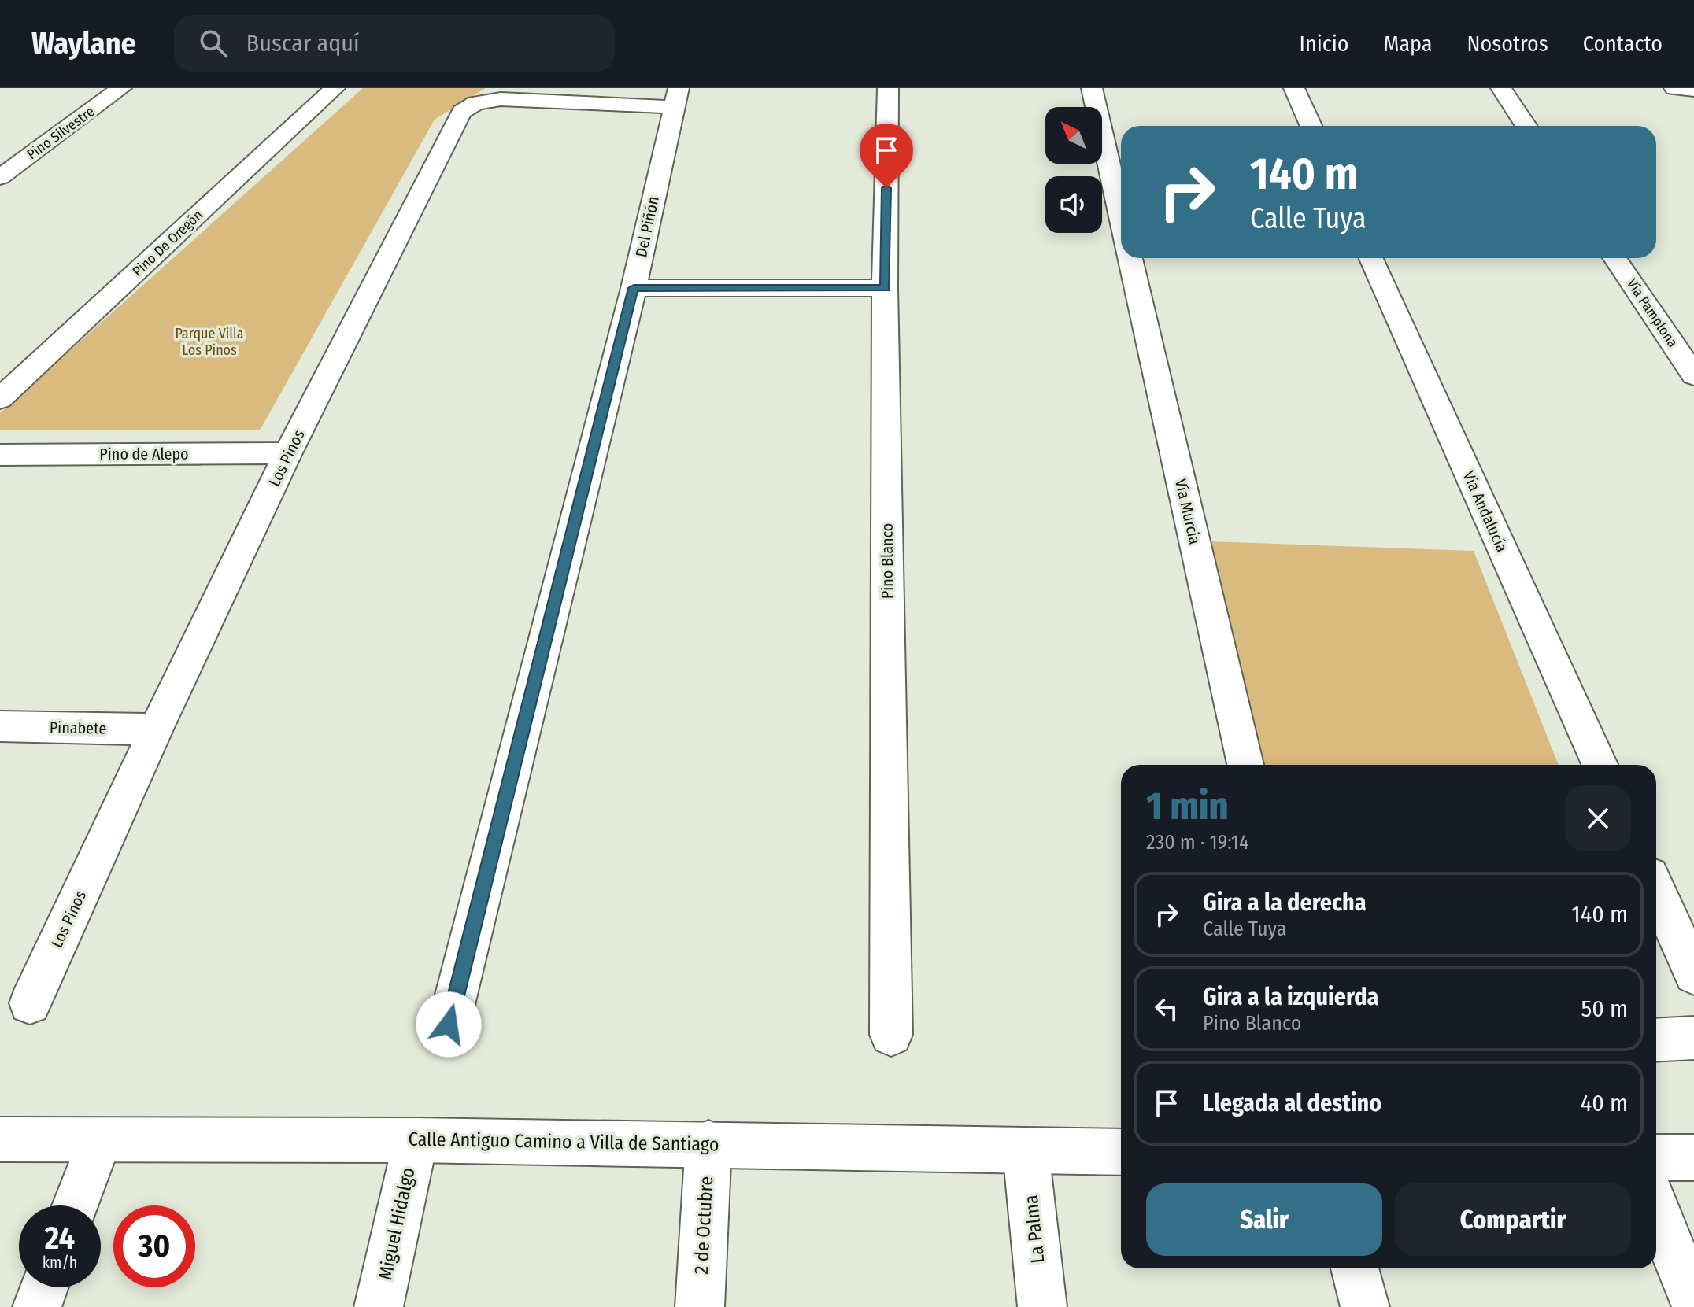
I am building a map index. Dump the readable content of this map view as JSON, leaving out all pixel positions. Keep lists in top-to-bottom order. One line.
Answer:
{"streets":{"street":["Pino Silvestre","Del Piñón","Pino De Oregón","Vía Pamplona","Pino de Alepo","Los Pinos","Vía Murcia","Vía Andalucía","Pino Blanco","Pinabete","Calle Antiguo Camino a Villa de Santiago","Miguel Hidalgo","2 de Octubre","La Palma"]},"crossings":[["Del Piñón","Los Pinos"],["Pino de Alepo","Los Pinos"],["Los Pinos","Pinabete"],["Calle Antiguo Camino a Villa de Santiago","Miguel Hidalgo"],["Calle Antiguo Camino a Villa de Santiago","2 de Octubre"],["Calle Antiguo Camino a Villa de Santiago","La Palma"]],"parks":["Parque Villa Los Pinos"],"north":"top left","page":{"header":"Waylane","search":"Buscar aquí","nav":["Inicio","Mapa","Nosotros","Contacto"],"turn":["140 m","Calle Tuya"],"heading":["1 min","230 m · 19:14"],"list":[{"name":"Gira a la derecha","note":"Calle Tuya","value":"140 m"},{"name":"Gira a la izquierda","note":"Pino Blanco","value":"50 m"},{"name":"Llegada al destino","value":"40 m"}],"buttons":["Salir","Compartir"],"speed":"24 km/h","limit":"30"}}
